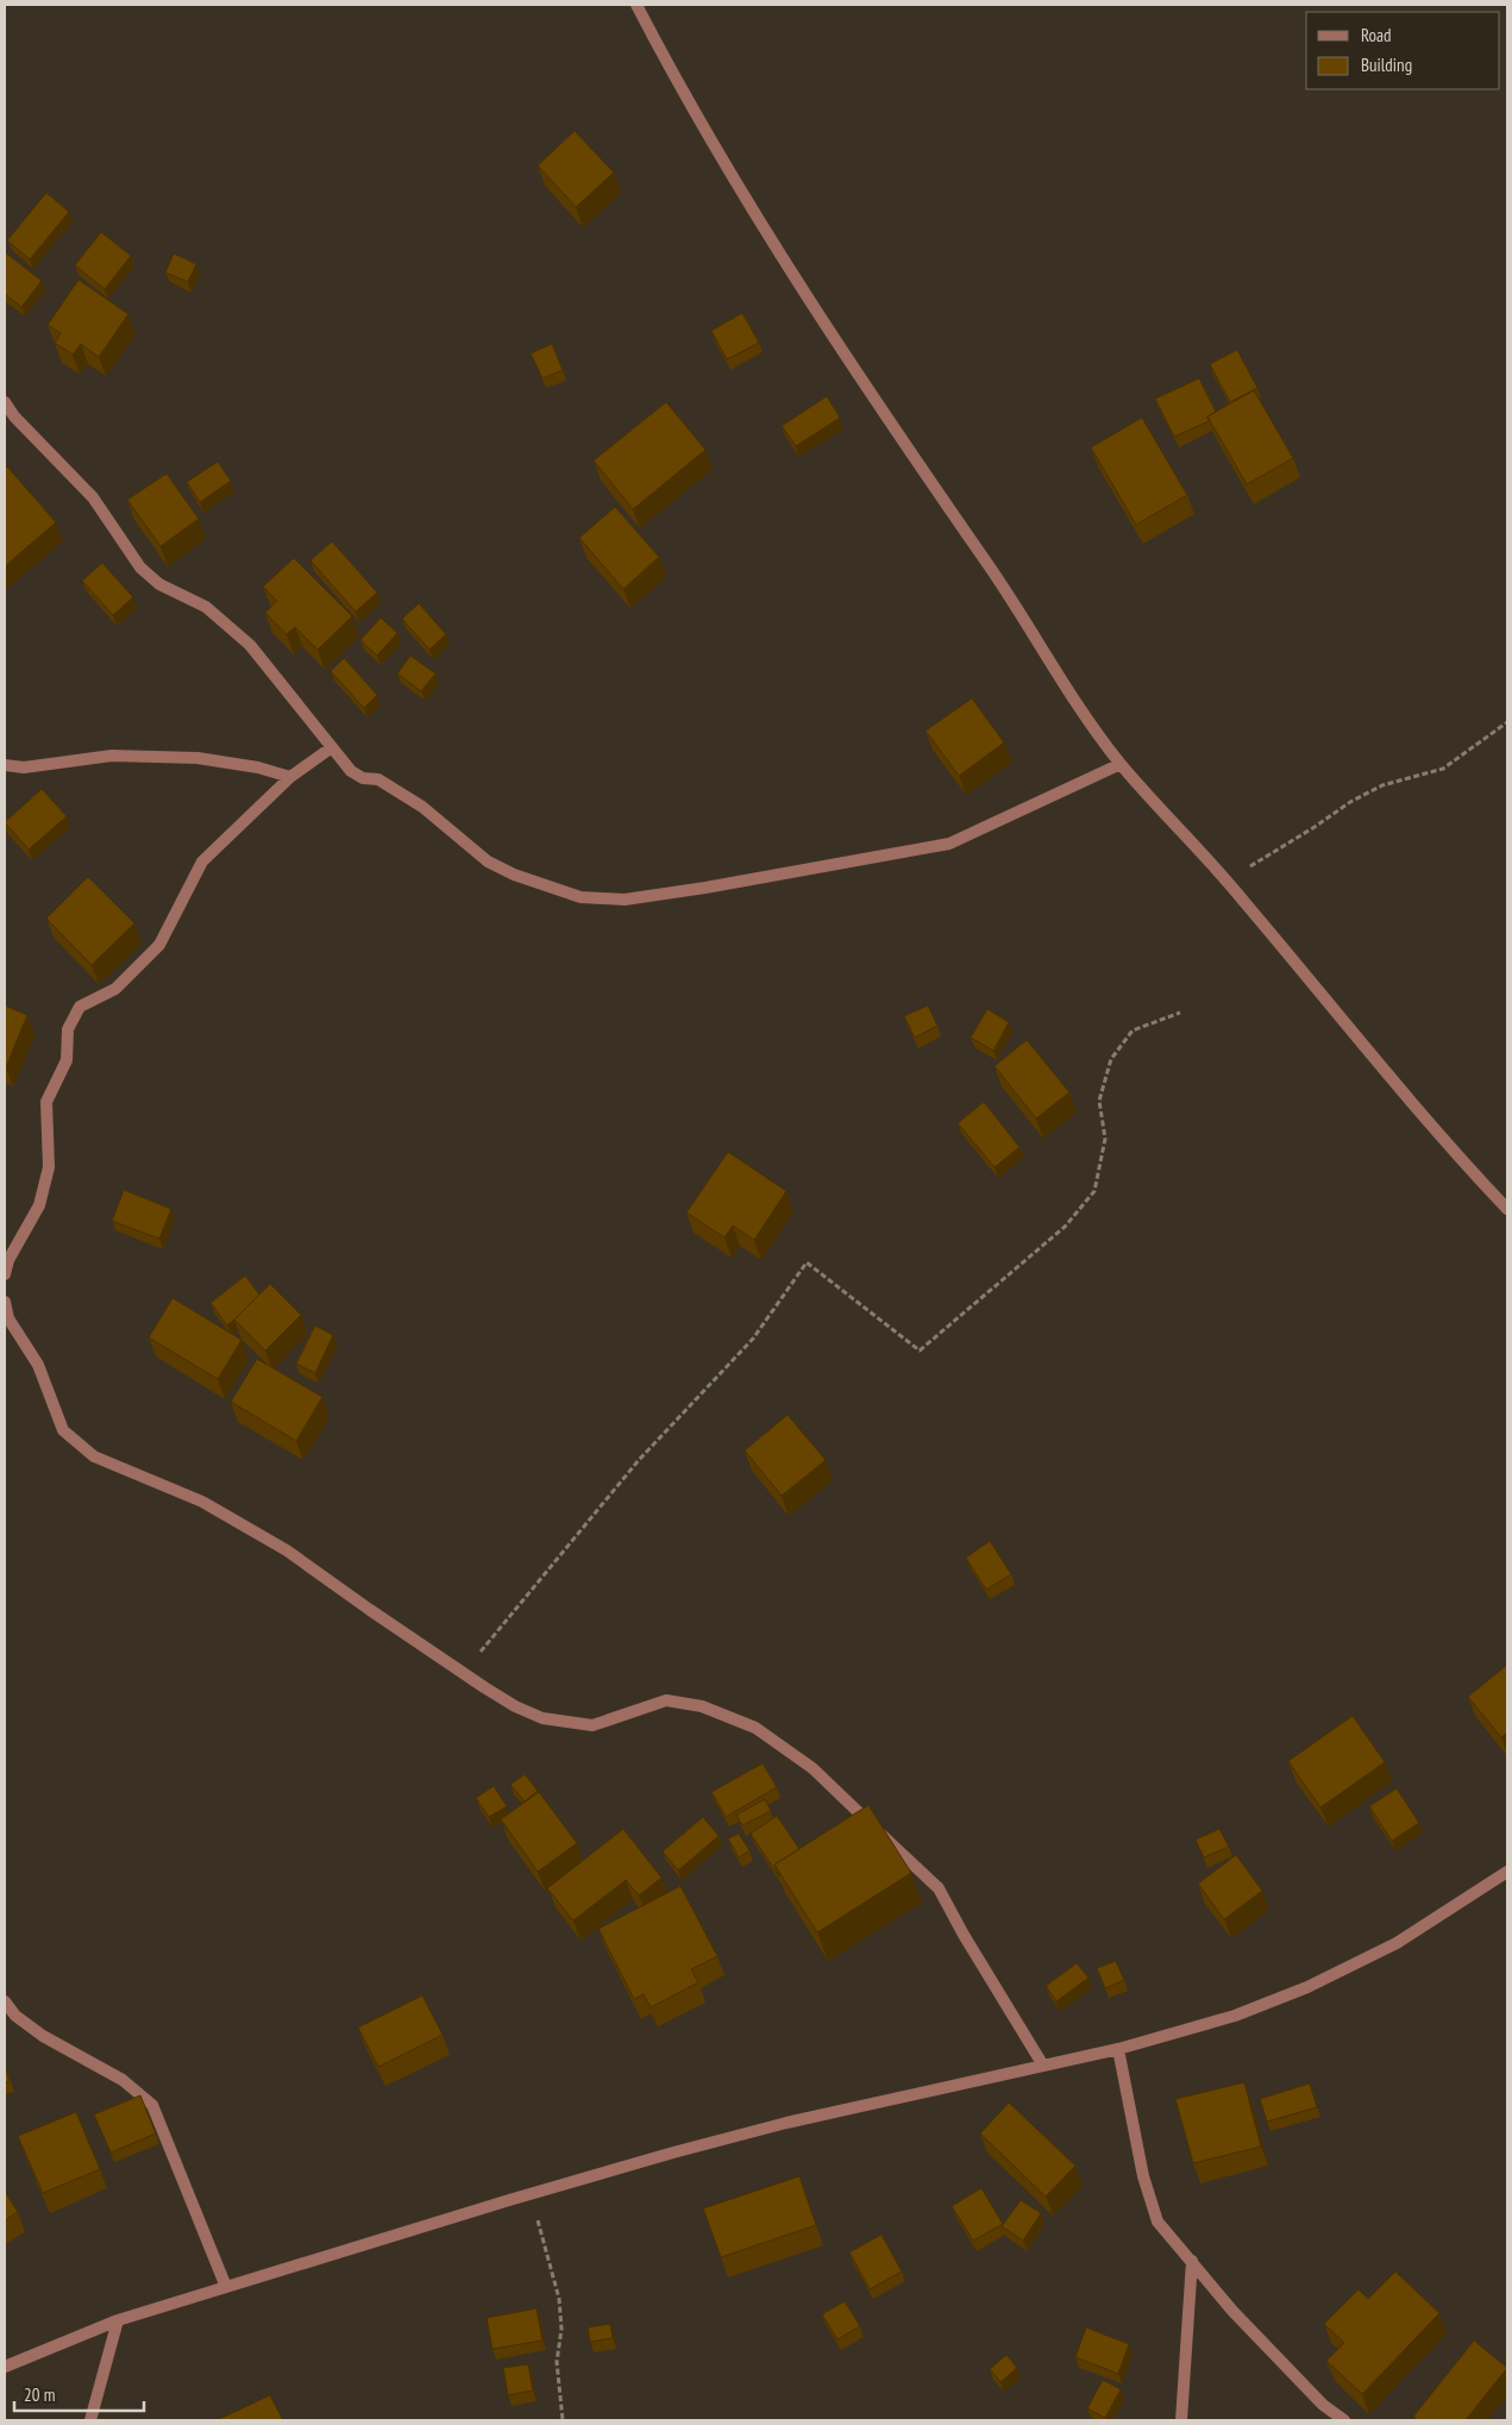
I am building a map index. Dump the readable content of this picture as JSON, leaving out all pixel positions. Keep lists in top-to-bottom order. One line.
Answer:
{"legend":["Road","Building"],"scale_bar":"20 m"}
